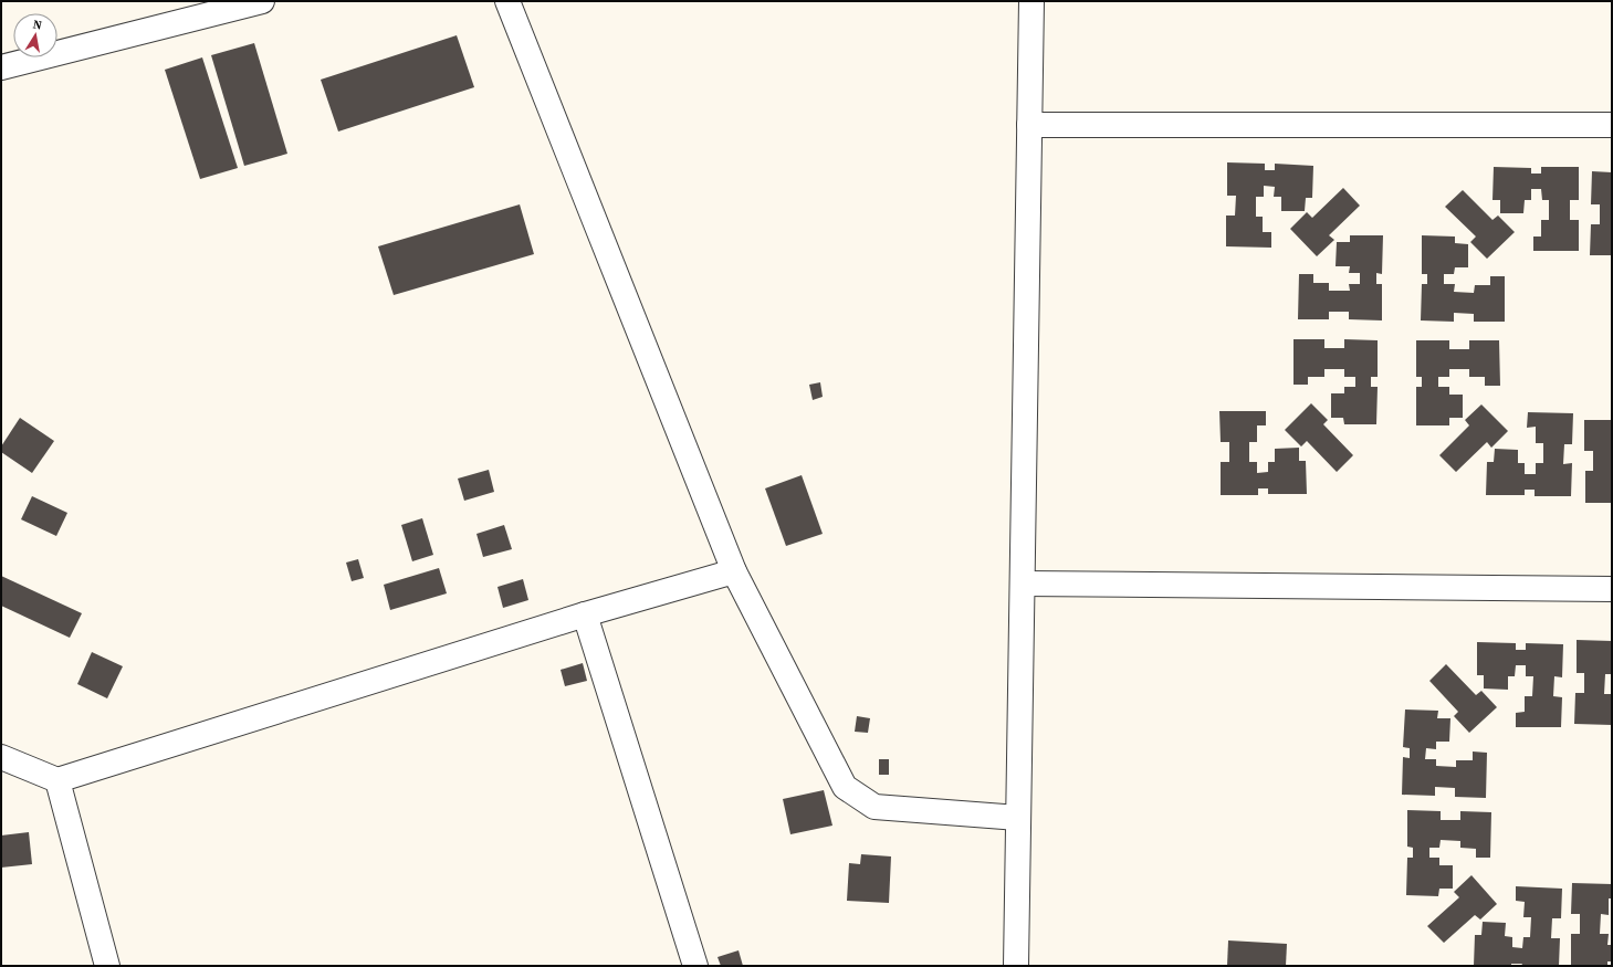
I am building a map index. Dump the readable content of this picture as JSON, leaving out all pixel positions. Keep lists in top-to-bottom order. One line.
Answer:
{"north":"top"}
